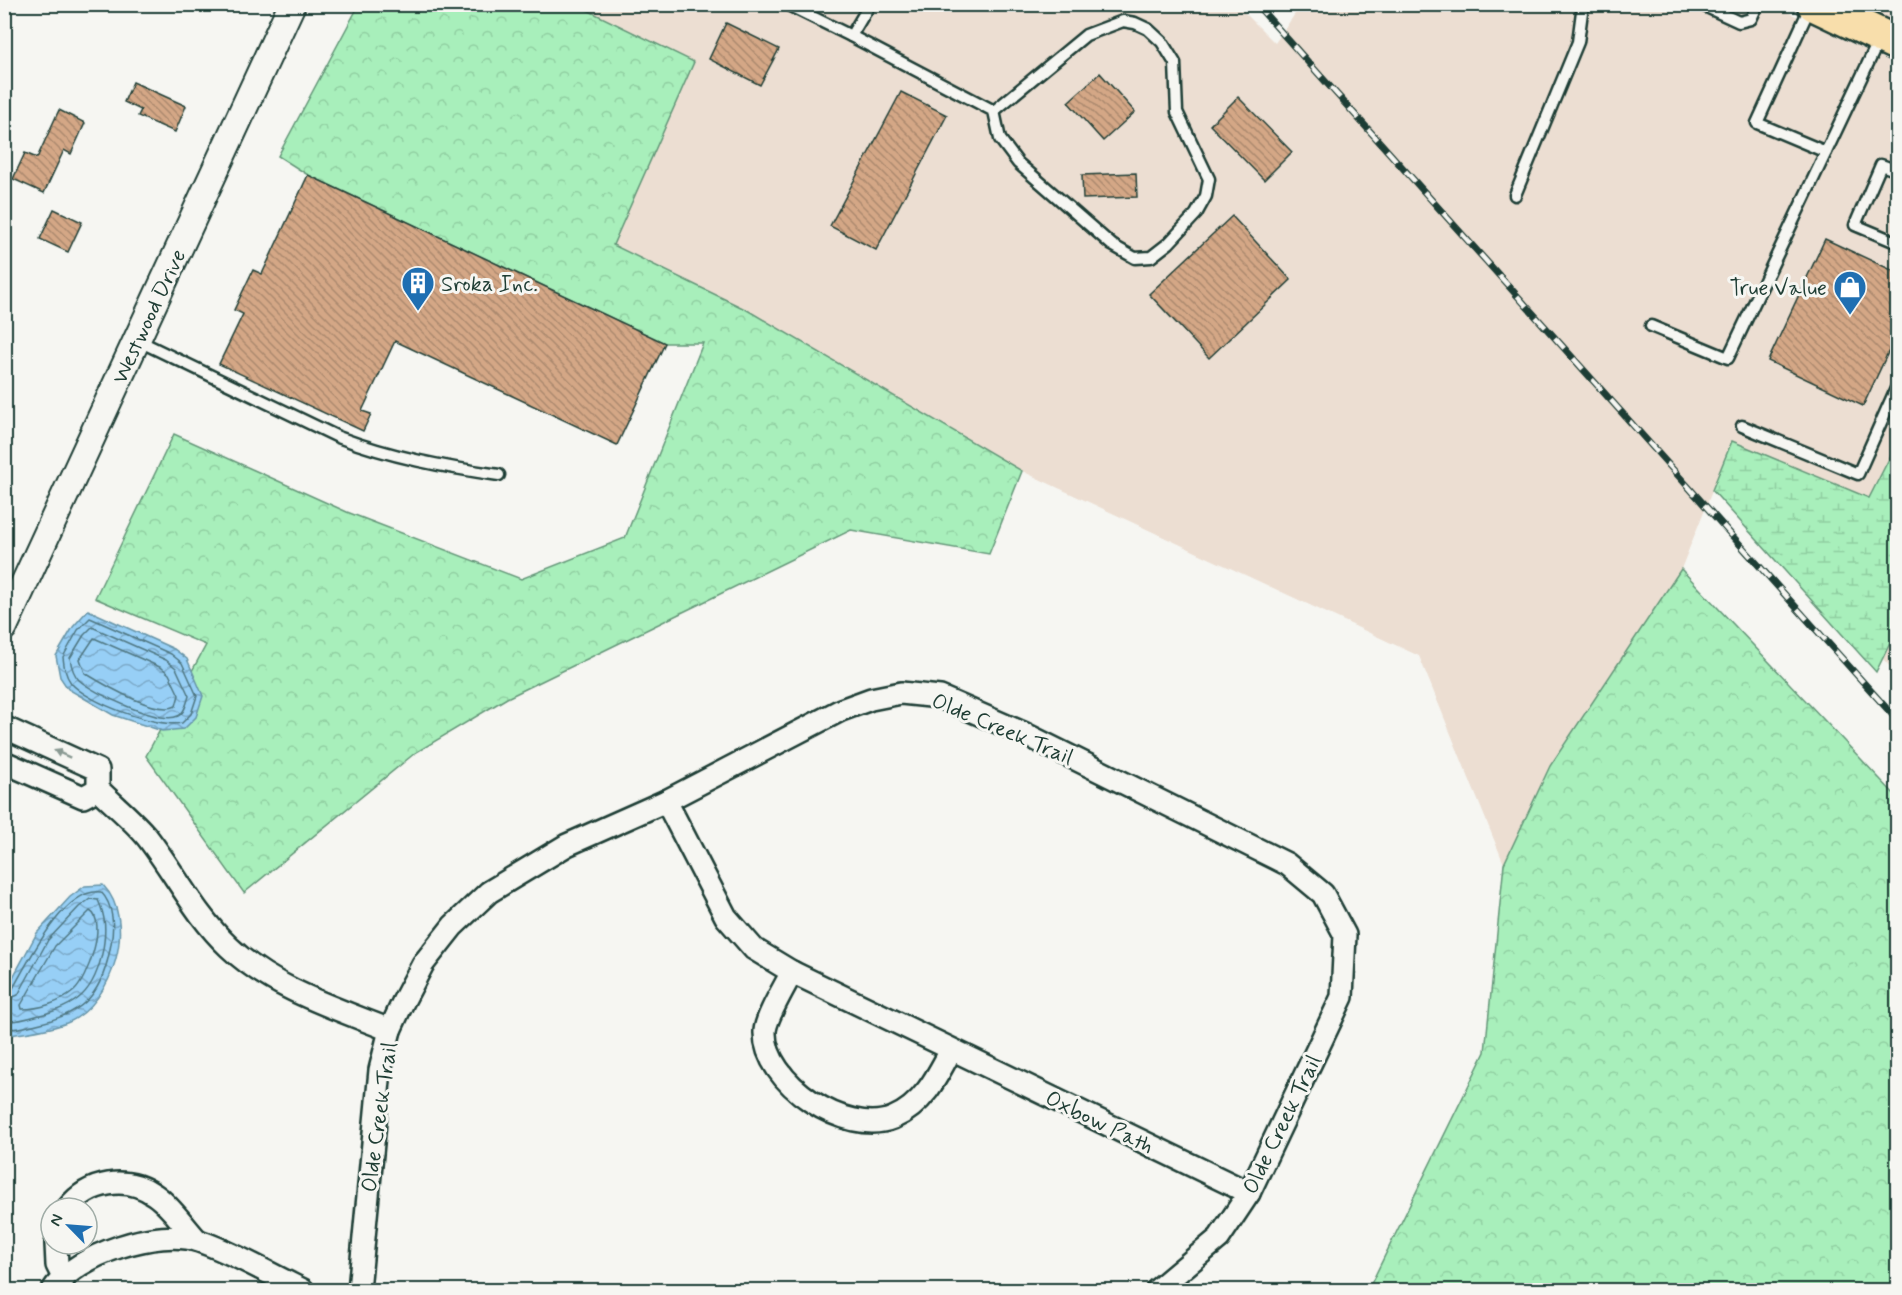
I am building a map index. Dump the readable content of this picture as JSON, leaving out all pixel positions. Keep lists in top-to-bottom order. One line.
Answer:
{"streets":{"street":["Westwood Drive","Olde Creek Trail","Oxbow Path"]},"crossings":[["Olde Creek Trail","Oxbow Path"]],"places":{"building":["Sroka Inc."],"shop":["True Value"]},"north":"top left"}
